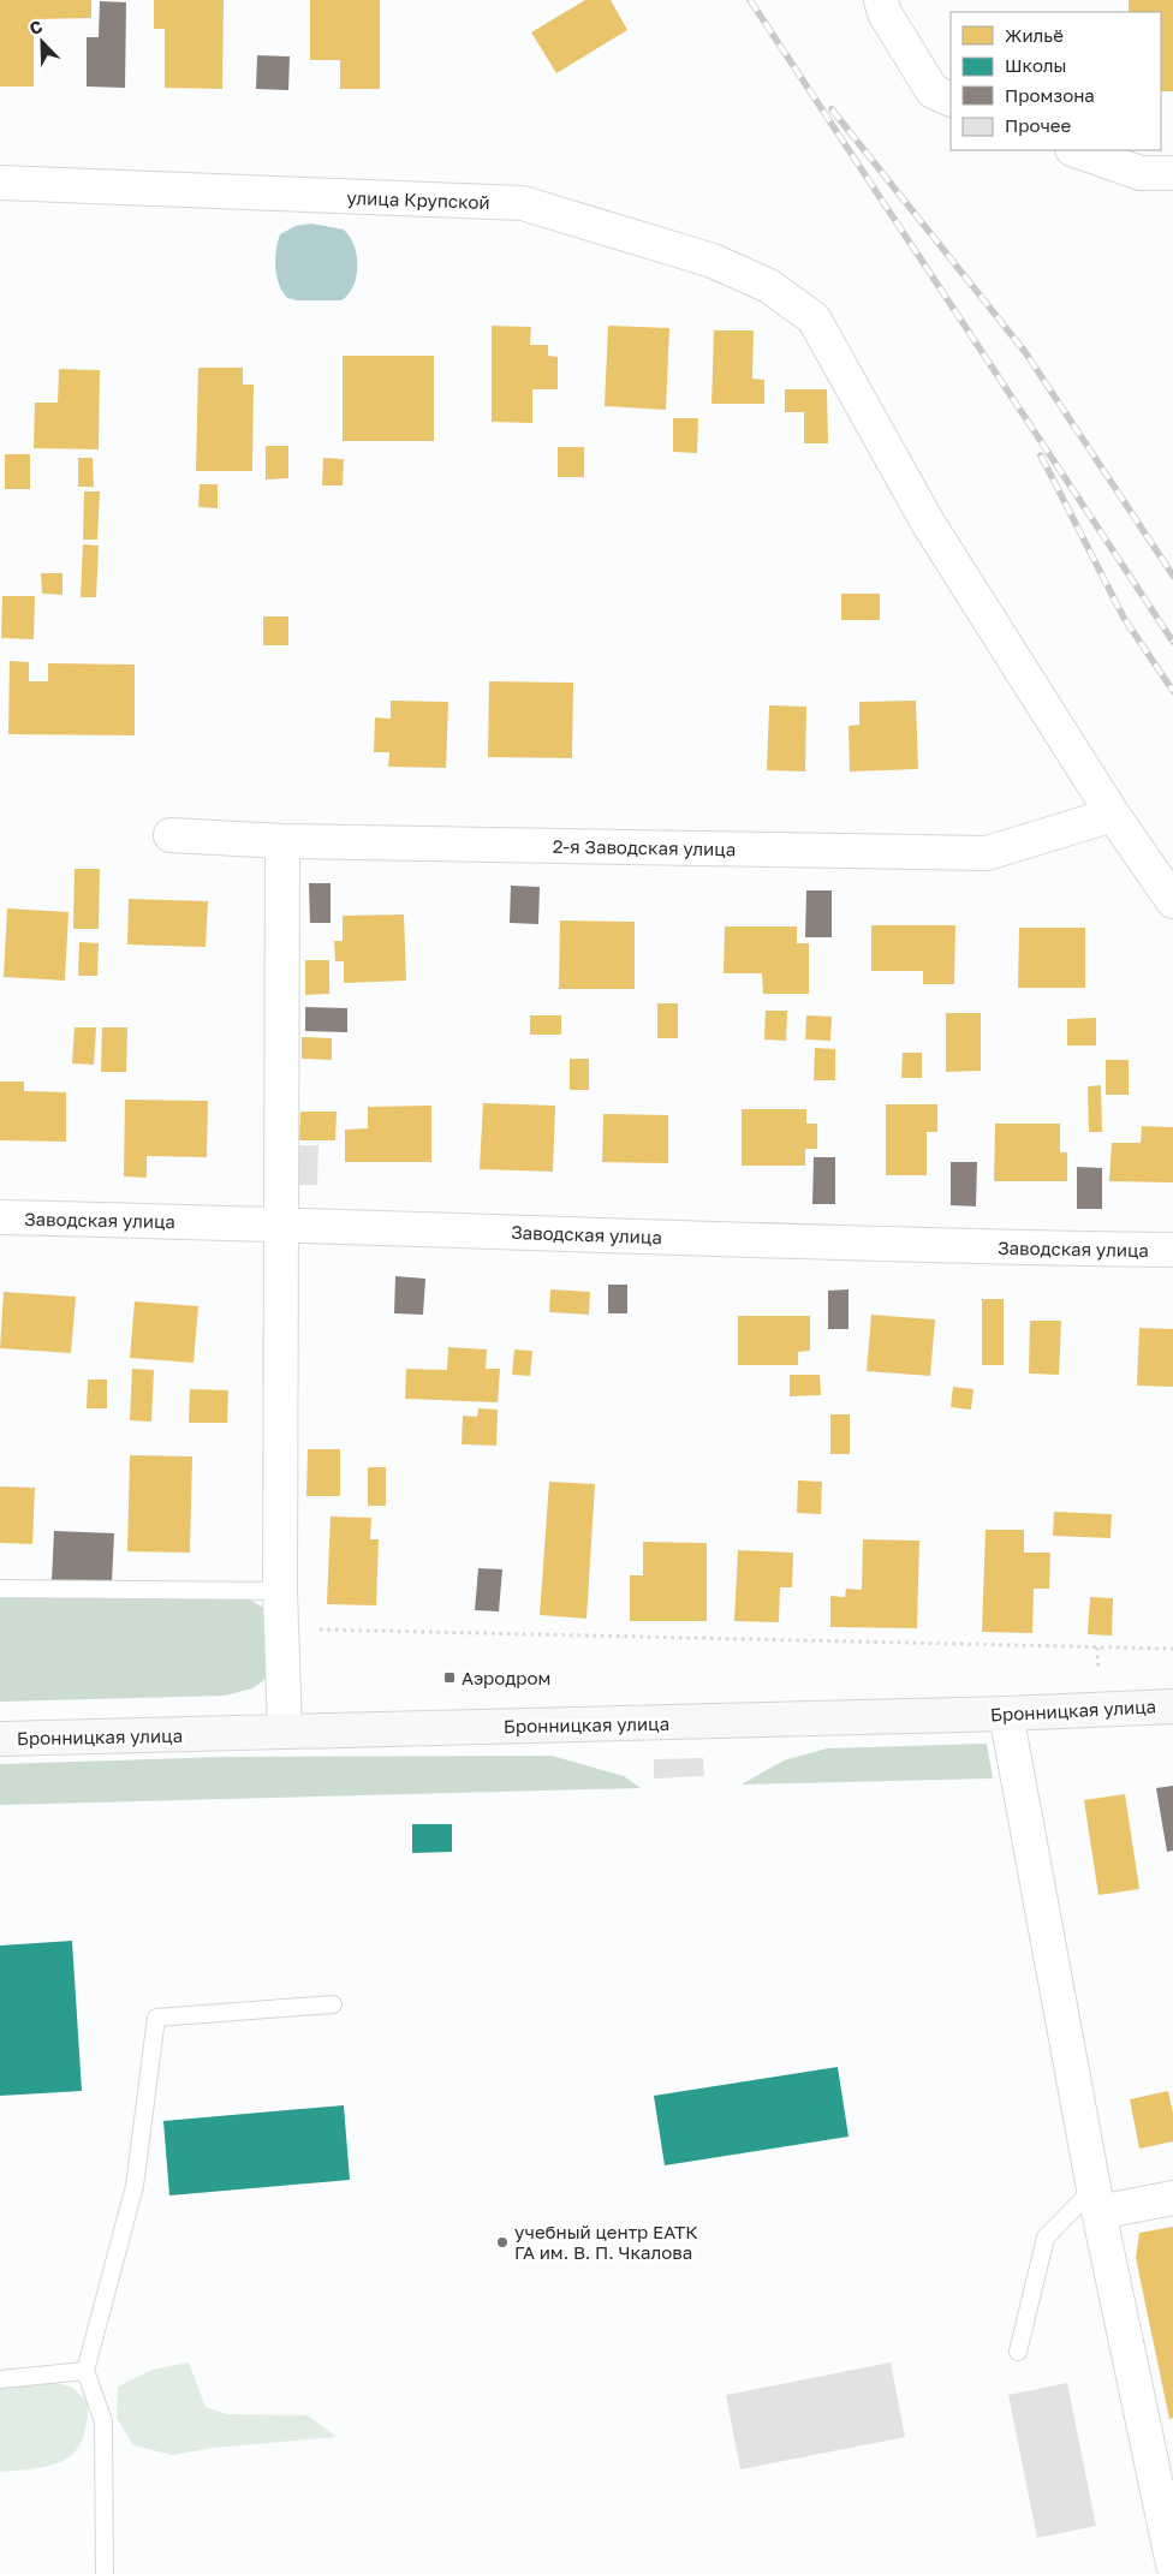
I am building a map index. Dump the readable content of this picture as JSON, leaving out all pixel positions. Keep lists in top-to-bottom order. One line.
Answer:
{"streets":{"main road":["Бронницкая улица"],"street":["улица Крупской","2-я Заводская улица","Заводская улица"]},"crossings":[["улица Крупской","2-я Заводская улица"]],"places":{"transit":["Аэродром"],"other":["учебный центр ЕАТК ГА им. В. П. Чкалова"]},"legend":["Жильё","Школы","Промзона","Прочее"],"north":"top left"}
